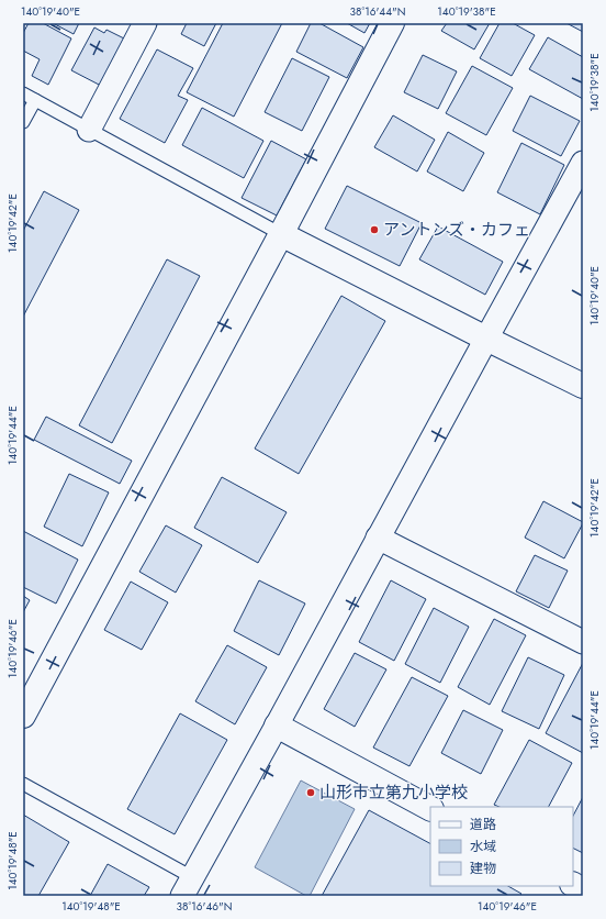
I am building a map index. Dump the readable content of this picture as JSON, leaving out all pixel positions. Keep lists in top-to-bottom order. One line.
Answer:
{"places":["アントンズ・カフェ","山形市立第九小学校"],"legend":["道路","水域","建物"],"coordinates":["140°19'40\"E","38°16'44\"N","140°19'38\"E","140°19'42\"E","140°19'44\"E","140°19'46\"E","140°19'48\"E","38°16'46\"N"]}
